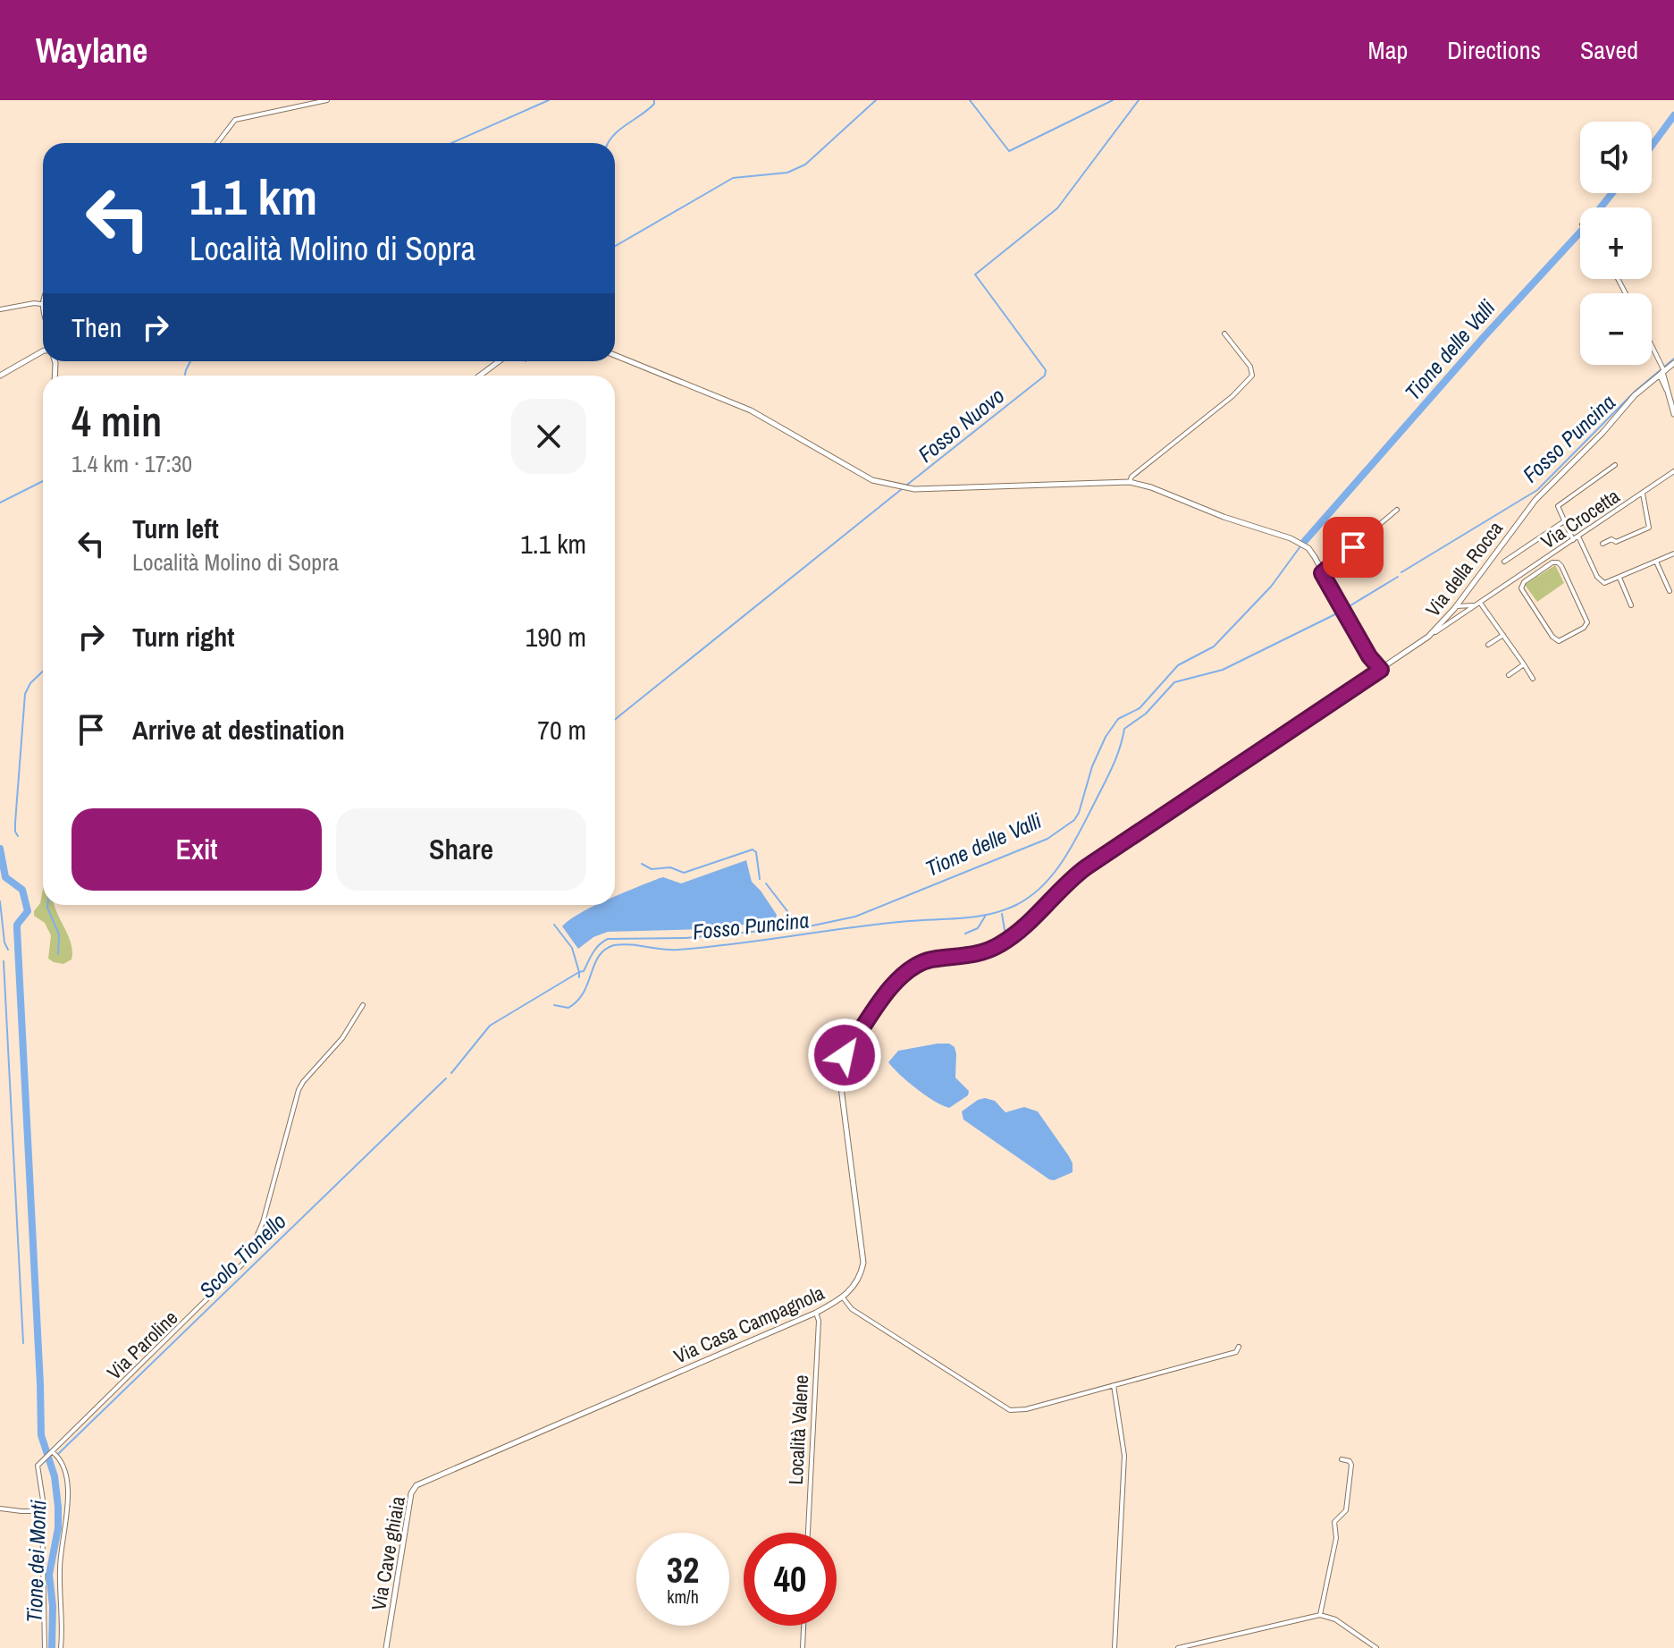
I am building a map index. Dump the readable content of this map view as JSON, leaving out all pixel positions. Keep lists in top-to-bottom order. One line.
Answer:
{"streets":{"street":["Via Crocetta","Via della Rocca","Via Casa Campagnola","Via Paroline","Località Valene","Via Cave ghiaia"]},"crossings":[["Via Crocetta","Via della Rocca"],["Via della Rocca","Via Casa Campagnola"],["Via Casa Campagnola","Località Valene"],["Via Casa Campagnola","Via Cave ghiaia"]],"water":["Tione delle Valli","Fosso Nuovo","Fosso Puncina","Scolo Tionello","Tione dei Monti"],"page":{"header":"Waylane","nav":["Map","Directions","Saved"],"map_buttons":["+","−"],"turn":["1.1 km","Località Molino di Sopra"],"then":"Then","heading":["4 min","1.4 km · 17:30"],"list":[{"name":"Turn left","note":"Località Molino di Sopra","value":"1.1 km"},{"name":"Turn right","value":"190 m"},{"name":"Arrive at destination","value":"70 m"}],"buttons":["Exit","Share"],"speed":"32 km/h","limit":"40"}}
